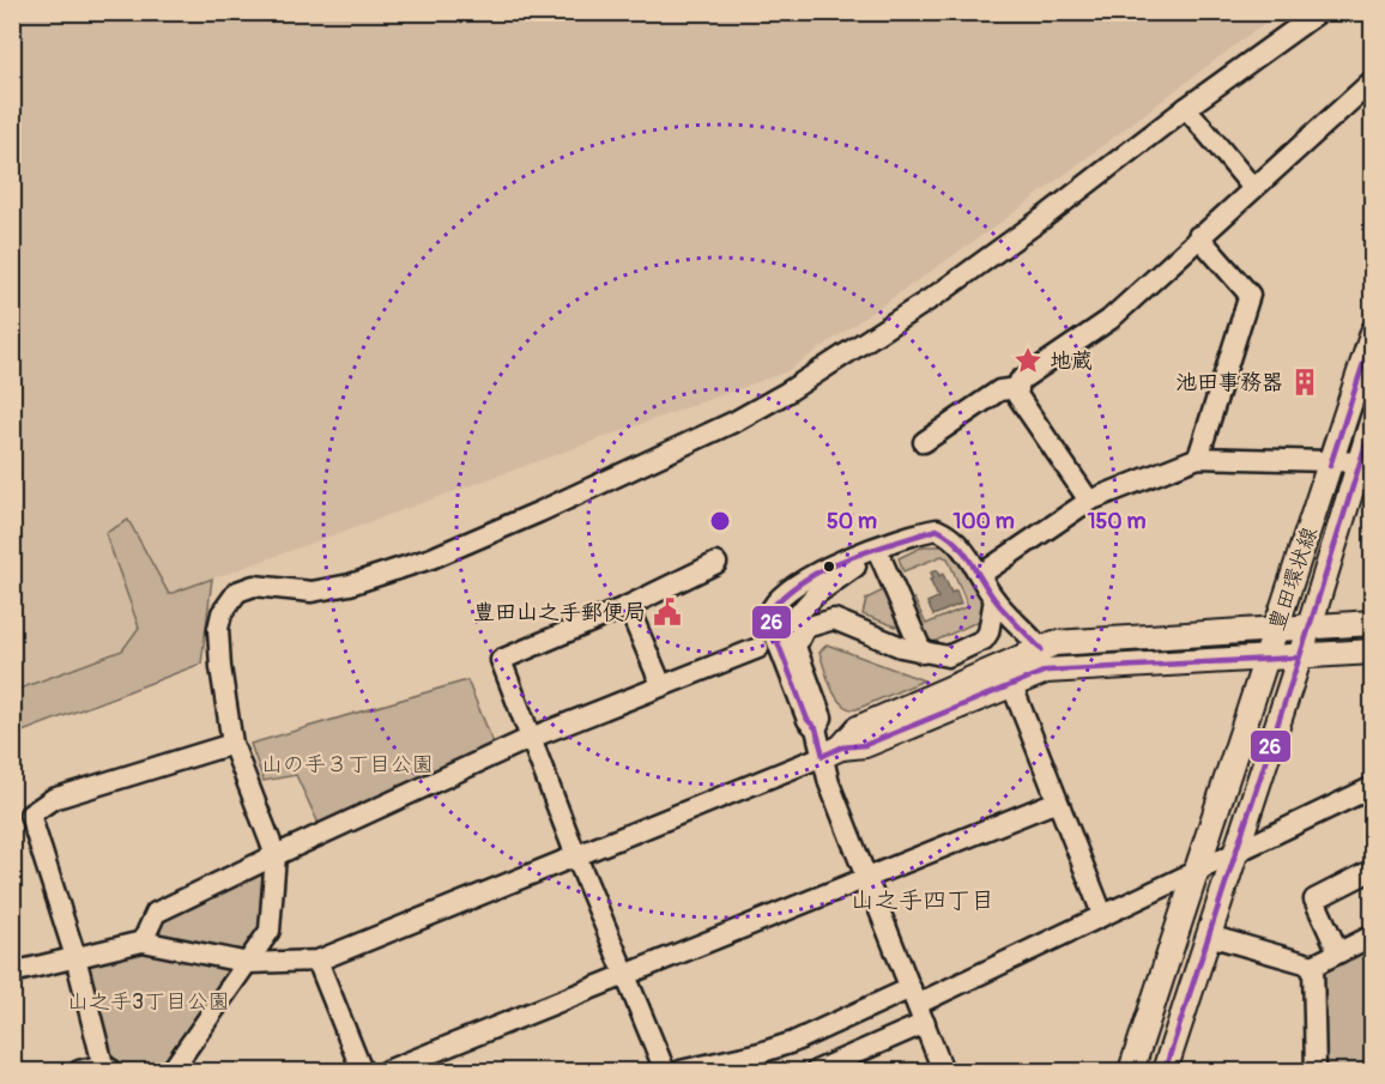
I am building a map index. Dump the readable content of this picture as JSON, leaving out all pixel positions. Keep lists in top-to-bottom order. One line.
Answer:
{"streets":{"main road":["豊田環状線"]},"districts":["山之手四丁目"],"parks":["山の手３丁目公園","山之手3丁目公園"],"places":{"place":["地蔵"],"building":["池田事務器"],"public building":["豊田山之手郵便局"]},"lines":["transit line 26"],"rings":["50 m","100 m","150 m"]}
